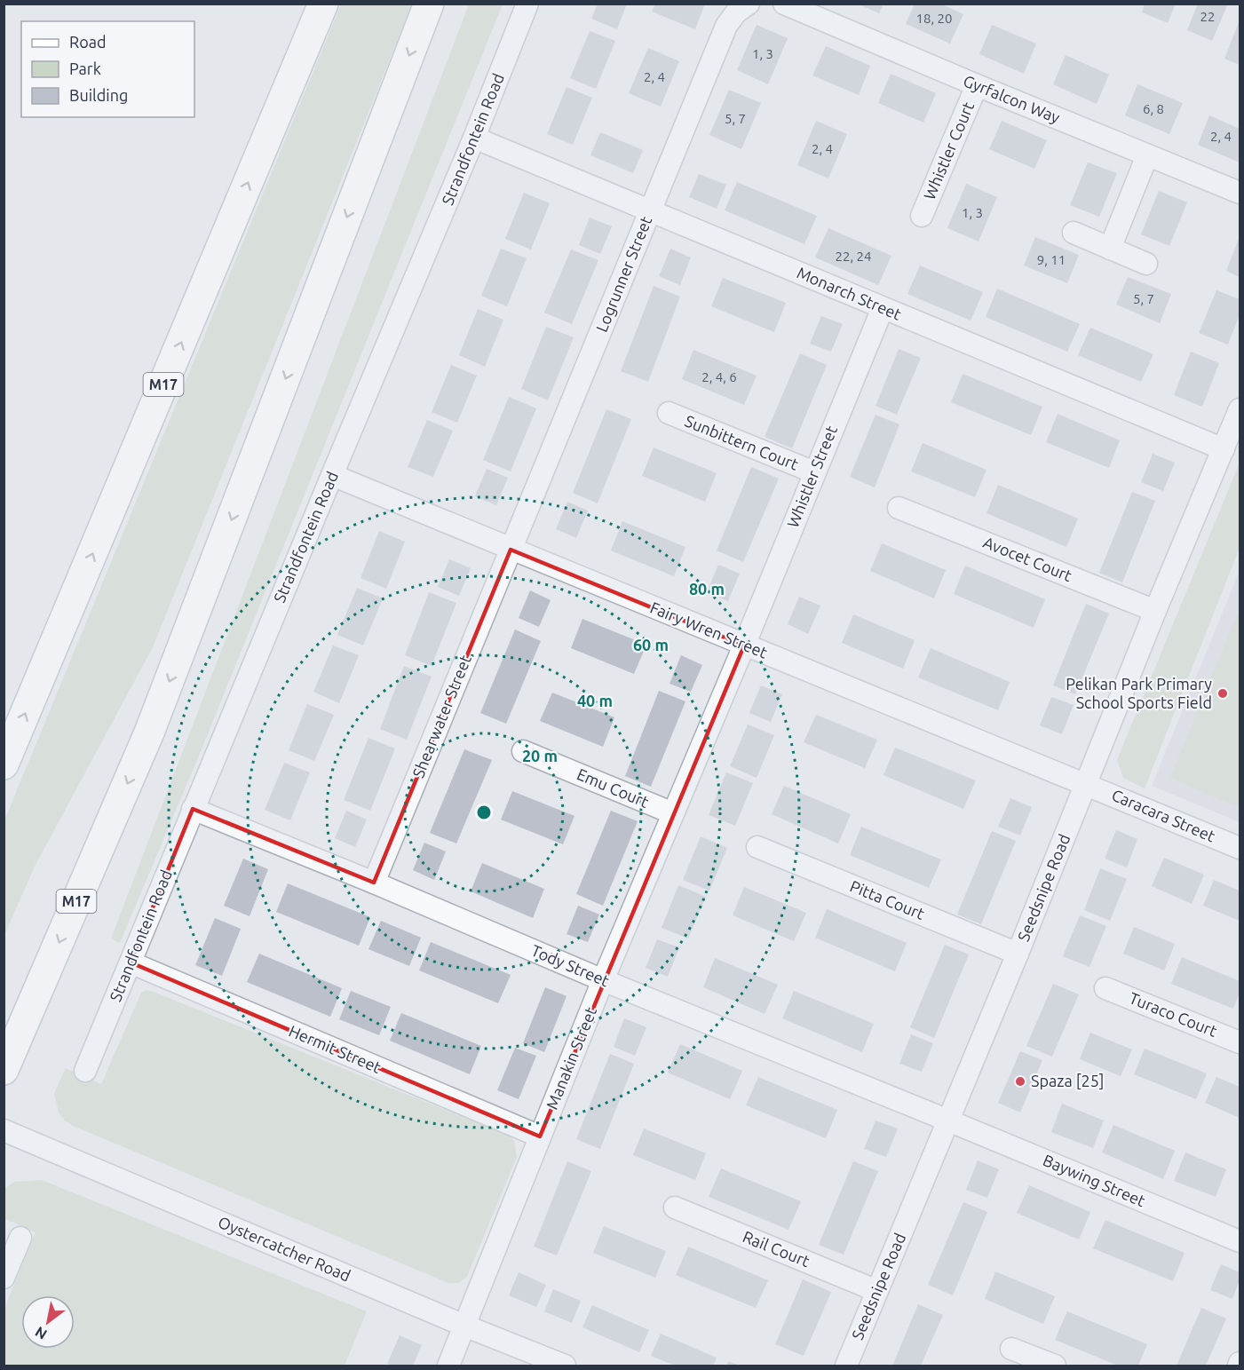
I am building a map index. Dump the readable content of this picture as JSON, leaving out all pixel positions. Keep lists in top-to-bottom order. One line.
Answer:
{"streets":{"main road":["M17"],"street":["Gyrfalcon Way","Strandfontein Road","Whistler Court","Logrunner Street","Monarch Street","Sunbittern Court","Whistler Street","Avocet Court","Fairy Wren Street","Shearwater Street","Emu Court","Caracara Street","Seedsnipe Road","Pitta Court","Tody Street","Turaco Court","Hermit Street","Manakin Street","Baywing Street","Oystercatcher Road","Rail Court"]},"crossings":[["Gyrfalcon Way","Whistler Court"],["Strandfontein Road","Monarch Street"],["Strandfontein Road","Fairy Wren Street"],["Strandfontein Road","Tody Street"],["Strandfontein Road","Hermit Street"],["Logrunner Street","Monarch Street"],["Logrunner Street","Fairy Wren Street"],["Logrunner Street","Shearwater Street"],["Monarch Street","Whistler Street"],["Monarch Street","Seedsnipe Road"],["Sunbittern Court","Whistler Street"],["Whistler Street","Fairy Wren Street"],["Whistler Street","Manakin Street"],["Avocet Court","Seedsnipe Road"],["Fairy Wren Street","Shearwater Street"],["Fairy Wren Street","Caracara Street"],["Fairy Wren Street","Seedsnipe Road"],["Fairy Wren Street","Manakin Street"],["Shearwater Street","Tody Street"],["Emu Court","Manakin Street"],["Caracara Street","Seedsnipe Road"],["Seedsnipe Road","Pitta Court"],["Seedsnipe Road","Tody Street"],["Seedsnipe Road","Baywing Street"],["Seedsnipe Road","Rail Court"],["Tody Street","Manakin Street"],["Tody Street","Baywing Street"],["Hermit Street","Manakin Street"],["Manakin Street","Oystercatcher Road"]],"places":["Pelikan Park Primary School Sports Field","Spaza [25]"],"house_numbers":["22","18, 20","1, 3","2, 4","6, 8","5, 7","2, 4","2, 4","1, 3","22, 24","9, 11","5, 7","2, 4, 6"],"legend":["Road","Park","Building"],"north":"bottom left","rings":["80 m","60 m","40 m","20 m"]}
